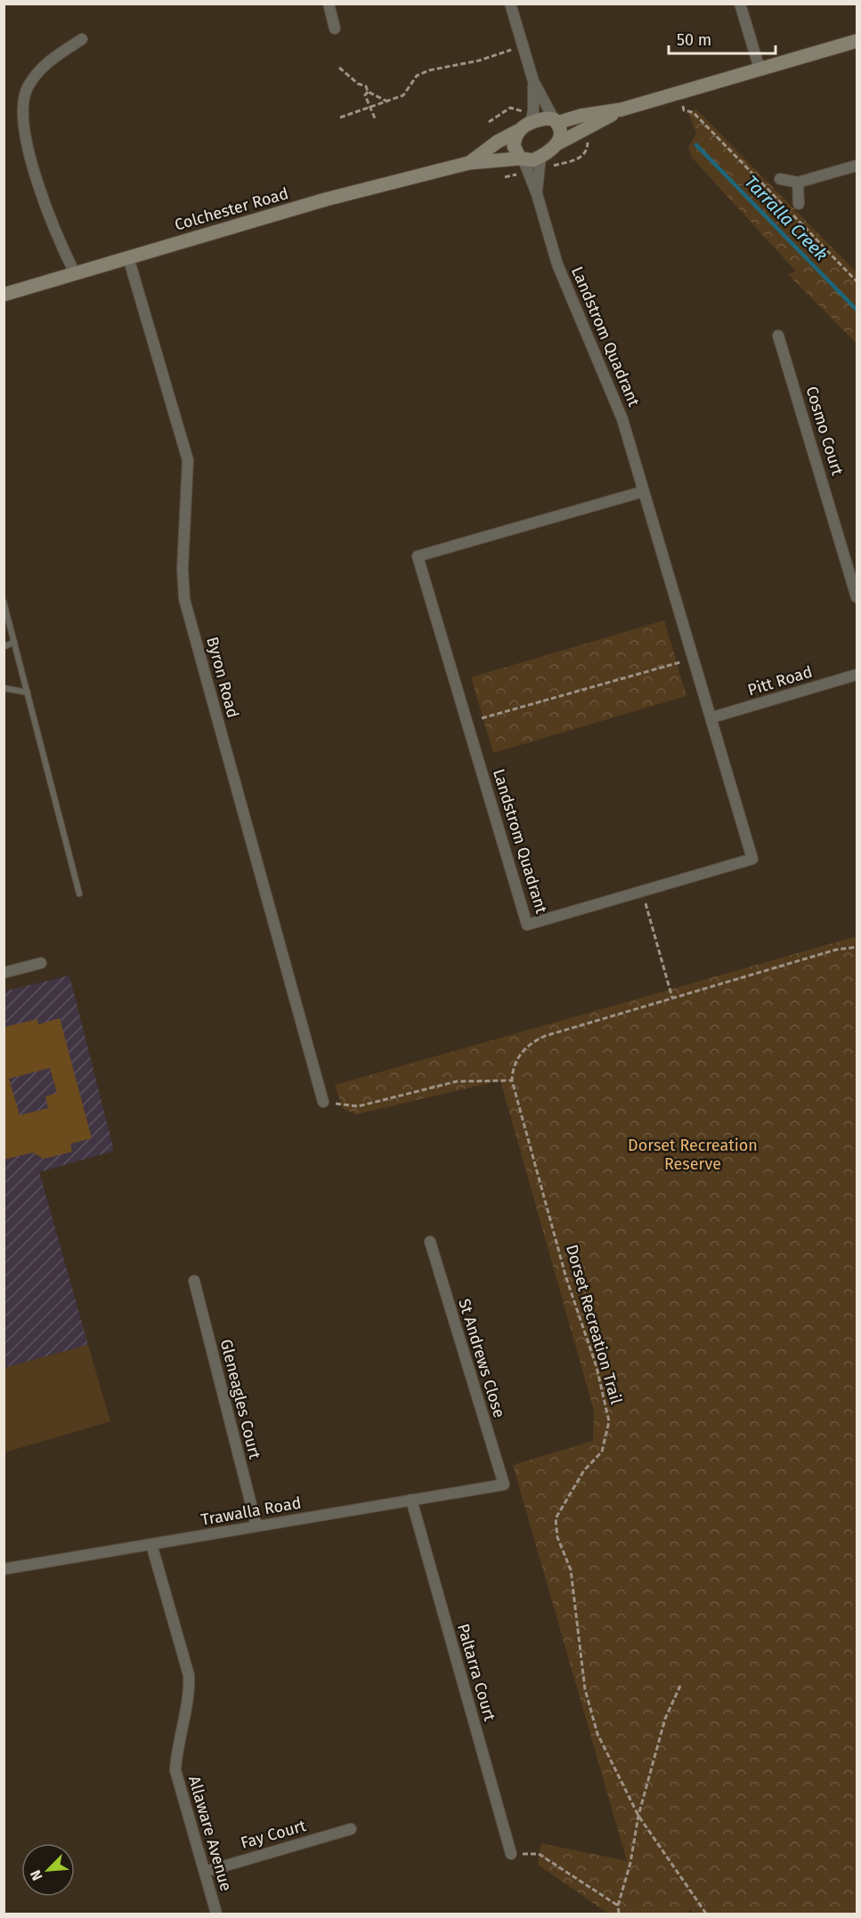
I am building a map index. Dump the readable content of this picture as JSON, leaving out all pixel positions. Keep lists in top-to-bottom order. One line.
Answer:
{"streets":{"main road":["Colchester Road"],"street":["Landstrom Quadrant","Cosmo Court","Byron Road","Pitt Road","St Andrews Close","Gleneagles Court","Trawalla Road","Paltarra Court","Allaware Avenue","Fay Court"],"path":["Dorset Recreation Trail"]},"crossings":[["Colchester Road","Landstrom Quadrant"],["Colchester Road","Byron Road"],["Landstrom Quadrant","Pitt Road"],["St Andrews Close","Trawalla Road"],["Gleneagles Court","Trawalla Road"],["Trawalla Road","Paltarra Court"],["Trawalla Road","Allaware Avenue"],["Allaware Avenue","Fay Court"]],"water":["Tarralla Creek"],"parks":["Dorset Recreation Reserve"],"scale_bar":"50 m","north":"bottom left"}
